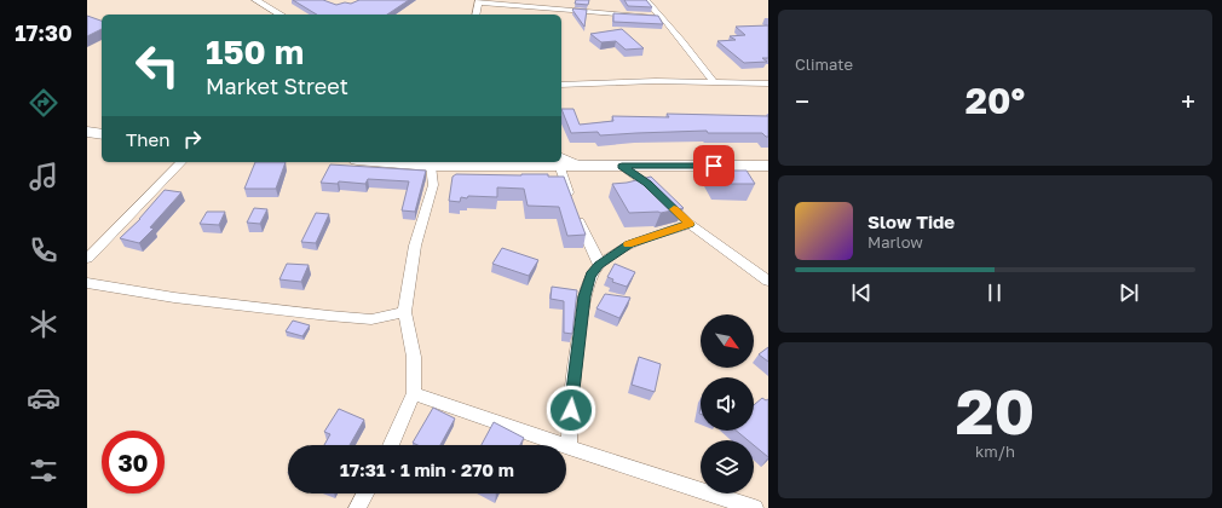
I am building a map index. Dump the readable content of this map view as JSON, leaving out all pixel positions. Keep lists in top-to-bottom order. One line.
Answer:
{"north":"bottom right","page":{"tabs":"17:30","tile":["Climate",["20","km/h"]],"turn":["150 m","Market Street"],"heat":["−","20°","+"],"then":"Then","song":["Slow Tide","Marlow"],"limit":"30","trip":"17:31 · 1 min · 270 m"}}
